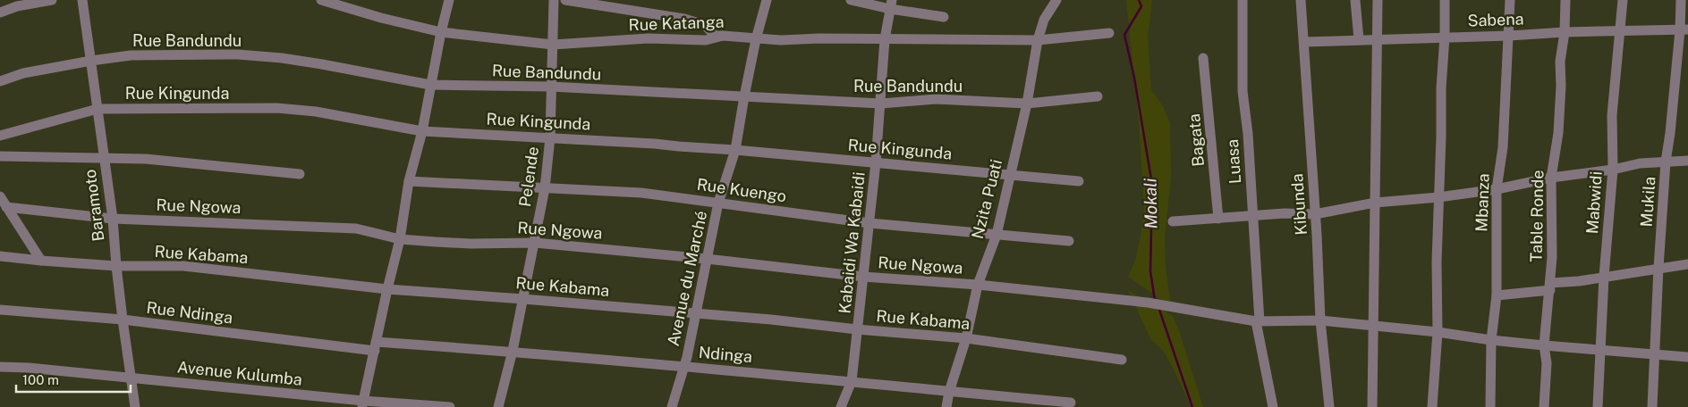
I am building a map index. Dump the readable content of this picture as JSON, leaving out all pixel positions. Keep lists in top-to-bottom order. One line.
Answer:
{"streets":{"street":["Sabena","Rue Katanga","Rue Bandundu","Rue Kingunda","Bagata","Luasa","Pelende","Rue Kuengo","Nzita Puati","Mukila","Mbanza","Mabwidi","Kibunda","Baramoto","Rue Ngowa","Table Ronde","Kabaidi Wa Kabaidi","Rue Kabama","Avenue du Marché","Rue Ndinga","Ndinga","Avenue Kulumba"]},"crossings":[["Sabena","Mukila"],["Sabena","Mbanza"],["Sabena","Mabwidi"],["Sabena","Kibunda"],["Sabena","Table Ronde"],["Rue Katanga","Pelende"],["Rue Katanga","Nzita Puati"],["Rue Katanga","Kabaidi Wa Kabaidi"],["Rue Katanga","Avenue du Marché"],["Rue Bandundu","Pelende"],["Rue Bandundu","Nzita Puati"],["Rue Bandundu","Baramoto"],["Rue Bandundu","Kabaidi Wa Kabaidi"],["Rue Bandundu","Avenue du Marché"],["Rue Kingunda","Pelende"],["Rue Kingunda","Nzita Puati"],["Rue Kingunda","Baramoto"],["Rue Kingunda","Kabaidi Wa Kabaidi"],["Rue Kingunda","Avenue du Marché"],["Luasa","Rue Ngowa"],["Pelende","Rue Kuengo"],["Pelende","Rue Ngowa"],["Pelende","Rue Kabama"],["Pelende","Ndinga"],["Rue Kuengo","Nzita Puati"],["Rue Kuengo","Kabaidi Wa Kabaidi"],["Rue Kuengo","Avenue du Marché"],["Nzita Puati","Rue Ngowa"],["Nzita Puati","Rue Kabama"],["Nzita Puati","Ndinga"],["Mukila","Rue Ngowa"],["Mbanza","Rue Ngowa"],["Mabwidi","Rue Ngowa"],["Kibunda","Rue Ngowa"],["Baramoto","Rue Ngowa"],["Baramoto","Rue Kabama"],["Baramoto","Rue Ndinga"],["Baramoto","Avenue Kulumba"],["Rue Ngowa","Table Ronde"],["Rue Ngowa","Kabaidi Wa Kabaidi"],["Rue Ngowa","Avenue du Marché"],["Kabaidi Wa Kabaidi","Rue Kabama"],["Kabaidi Wa Kabaidi","Ndinga"],["Rue Kabama","Avenue du Marché"],["Avenue du Marché","Ndinga"],["Rue Ndinga","Ndinga"]],"water":["Mokali"],"scale_bar":"100 m"}
